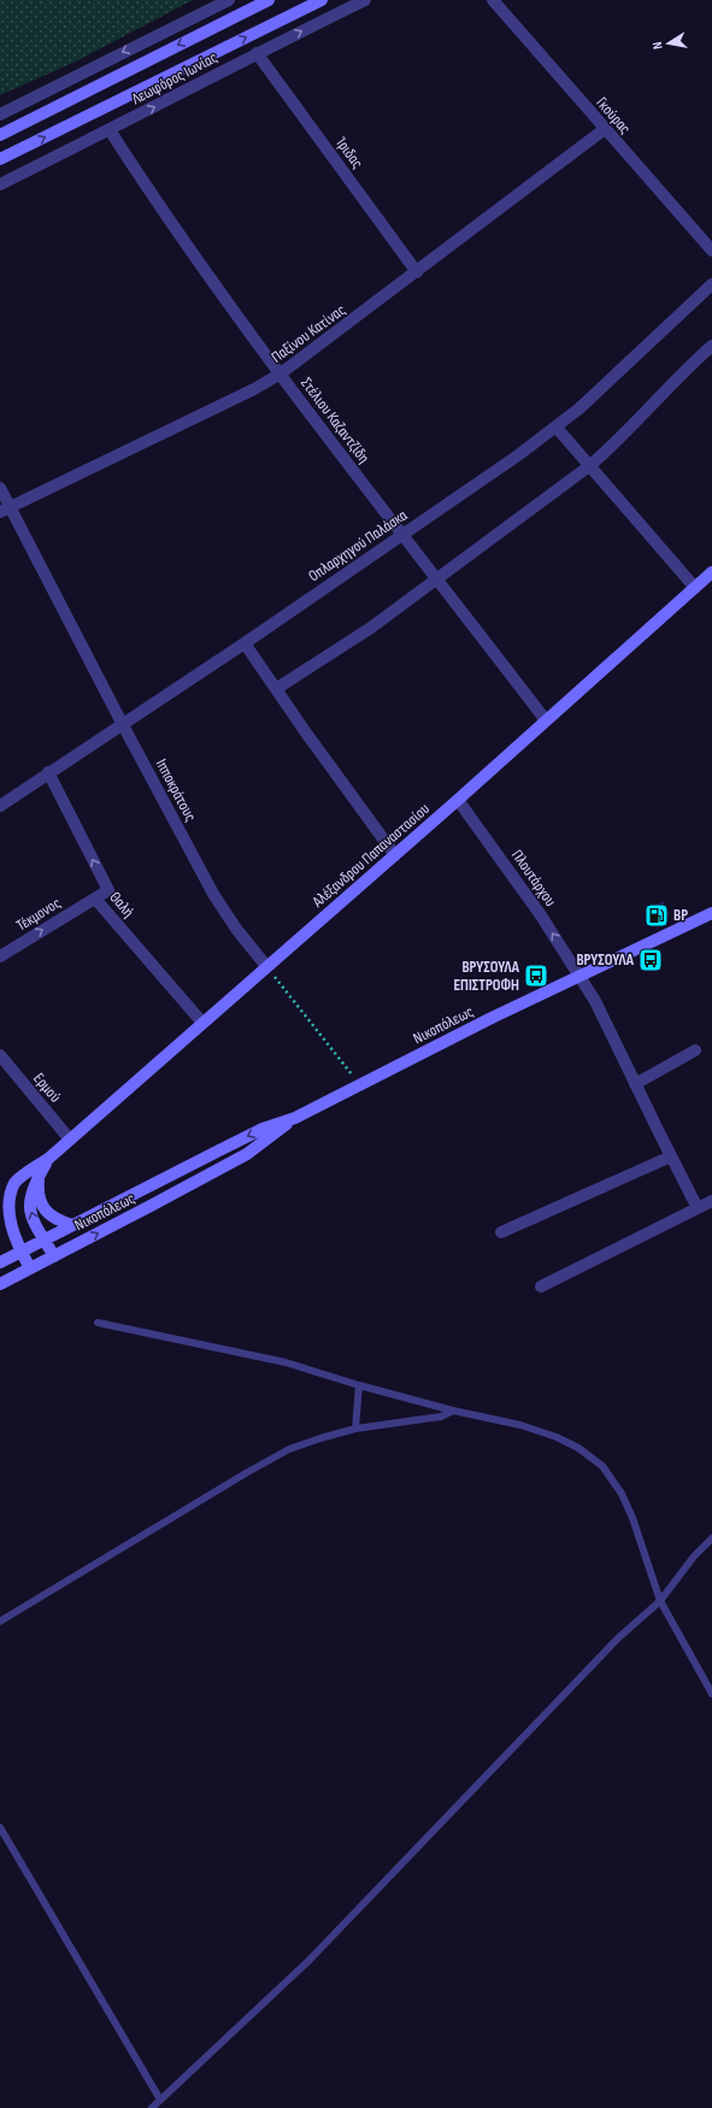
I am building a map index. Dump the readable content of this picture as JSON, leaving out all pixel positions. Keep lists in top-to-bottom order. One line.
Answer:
{"streets":{"main road":["Αλέξανδρου Παπαναστασίου","Νικοπόλεως"],"street":["Λεωφόρος Ιωνίας","Γκούρας","Ίριδας","Παξίνου Κατίνας","Στέλιου Καζαντζίδη","Οπλαρχηγού Παλάσκα","Ιπποκράτους","Πλουτάρχου","Θαλή","Τέκμονος","Ερμού"]},"crossings":[["Λεωφόρος Ιωνίας","Ίριδας"],["Λεωφόρος Ιωνίας","Στέλιου Καζαντζίδη"],["Γκούρας","Παξίνου Κατίνας"],["Ίριδας","Παξίνου Κατίνας"],["Παξίνου Κατίνας","Στέλιου Καζαντζίδη"],["Παξίνου Κατίνας","Ιπποκράτους"],["Στέλιου Καζαντζίδη","Οπλαρχηγού Παλάσκα"],["Στέλιου Καζαντζίδη","Αλέξανδρου Παπαναστασίου"],["Οπλαρχηγού Παλάσκα","Ιπποκράτους"],["Οπλαρχηγού Παλάσκα","Θαλή"],["Ιπποκράτους","Αλέξανδρου Παπαναστασίου"],["Αλέξανδρου Παπαναστασίου","Πλουτάρχου"],["Αλέξανδρου Παπαναστασίου","Θαλή"],["Αλέξανδρου Παπαναστασίου","Νικοπόλεως"],["Αλέξανδρου Παπαναστασίου","Ερμού"],["Πλουτάρχου","Νικοπόλεως"],["Θαλή","Τέκμονος"]],"one_way":["Πλουτάρχου","Τέκμονος"],"places":{"fuel station":["BP"],"bus stop":["ΒΡΥΣΟΥΛΑ","ΒΡΥΣΟΥΛΑ ΕΠΙΣΤΡΟΦΗ"]},"north":"left"}
